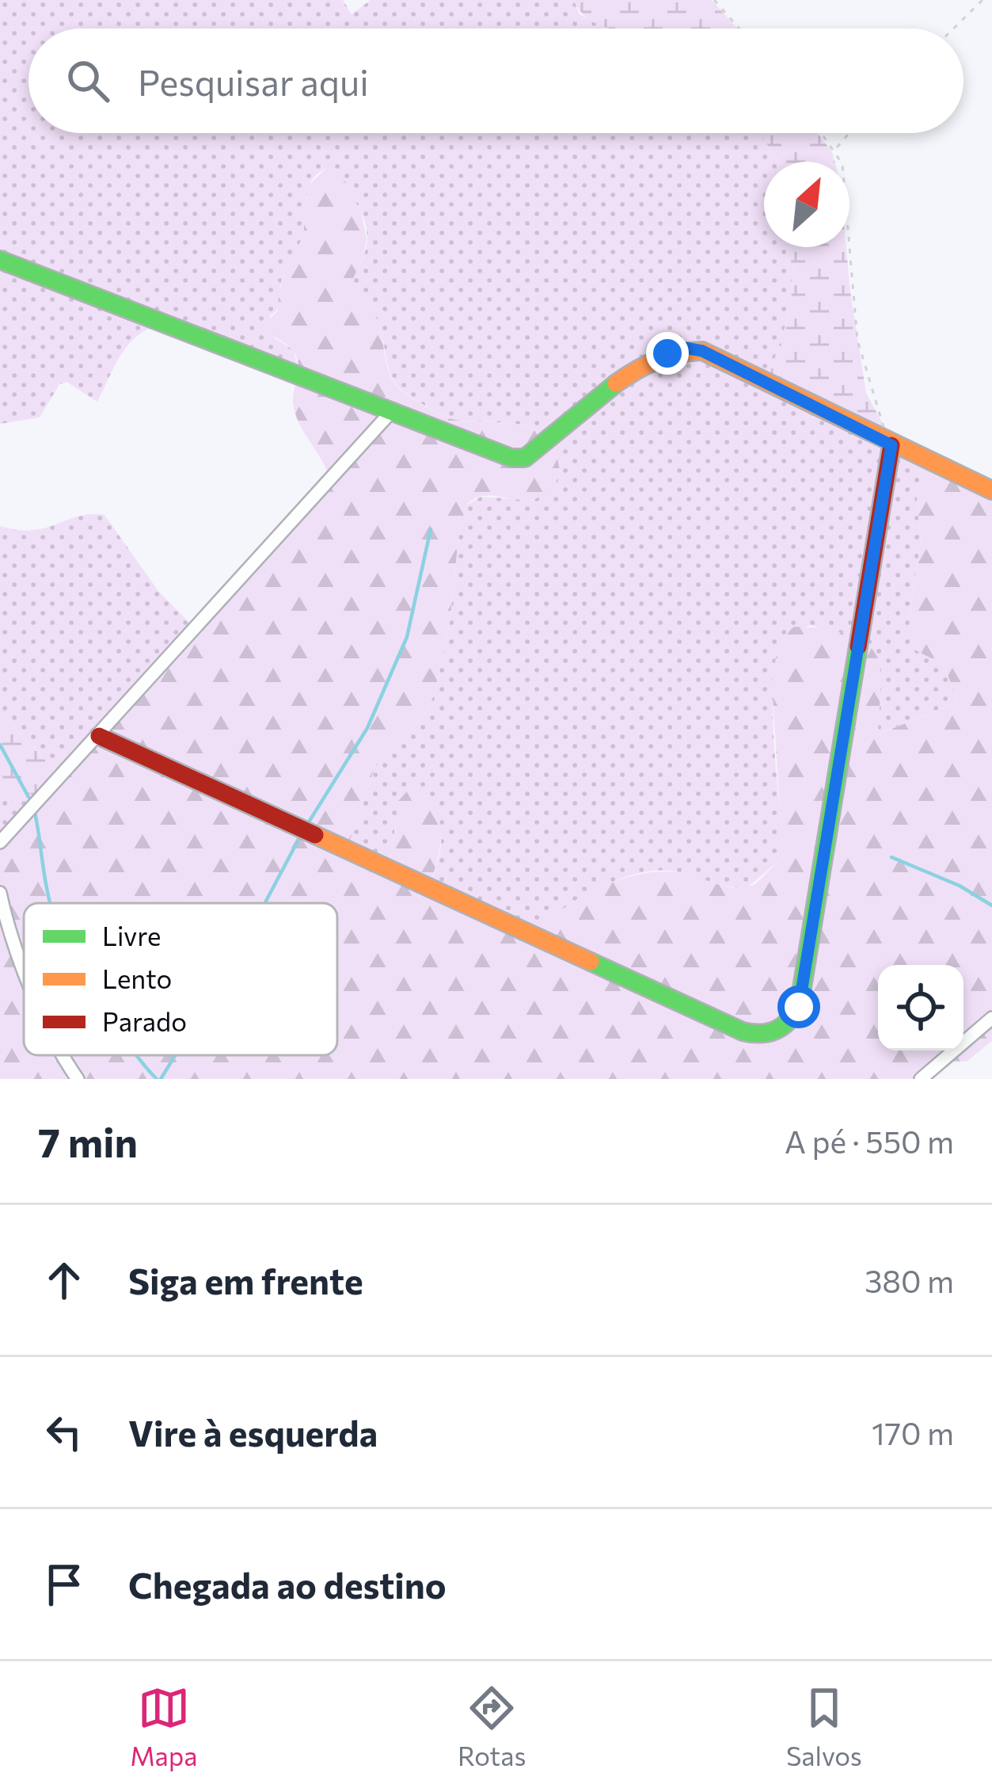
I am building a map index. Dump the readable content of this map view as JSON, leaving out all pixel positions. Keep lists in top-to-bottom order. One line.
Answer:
{"legend":["Livre","Lento","Parado"],"north":"top right","page":{"search":"Pesquisar aqui","heading":["7 min","A pé · 550 m"],"list":[["Siga em frente","380 m"],["Vire à esquerda","170 m"],"Chegada ao destino"],"nav":["Mapa","Rotas","Salvos"]}}
